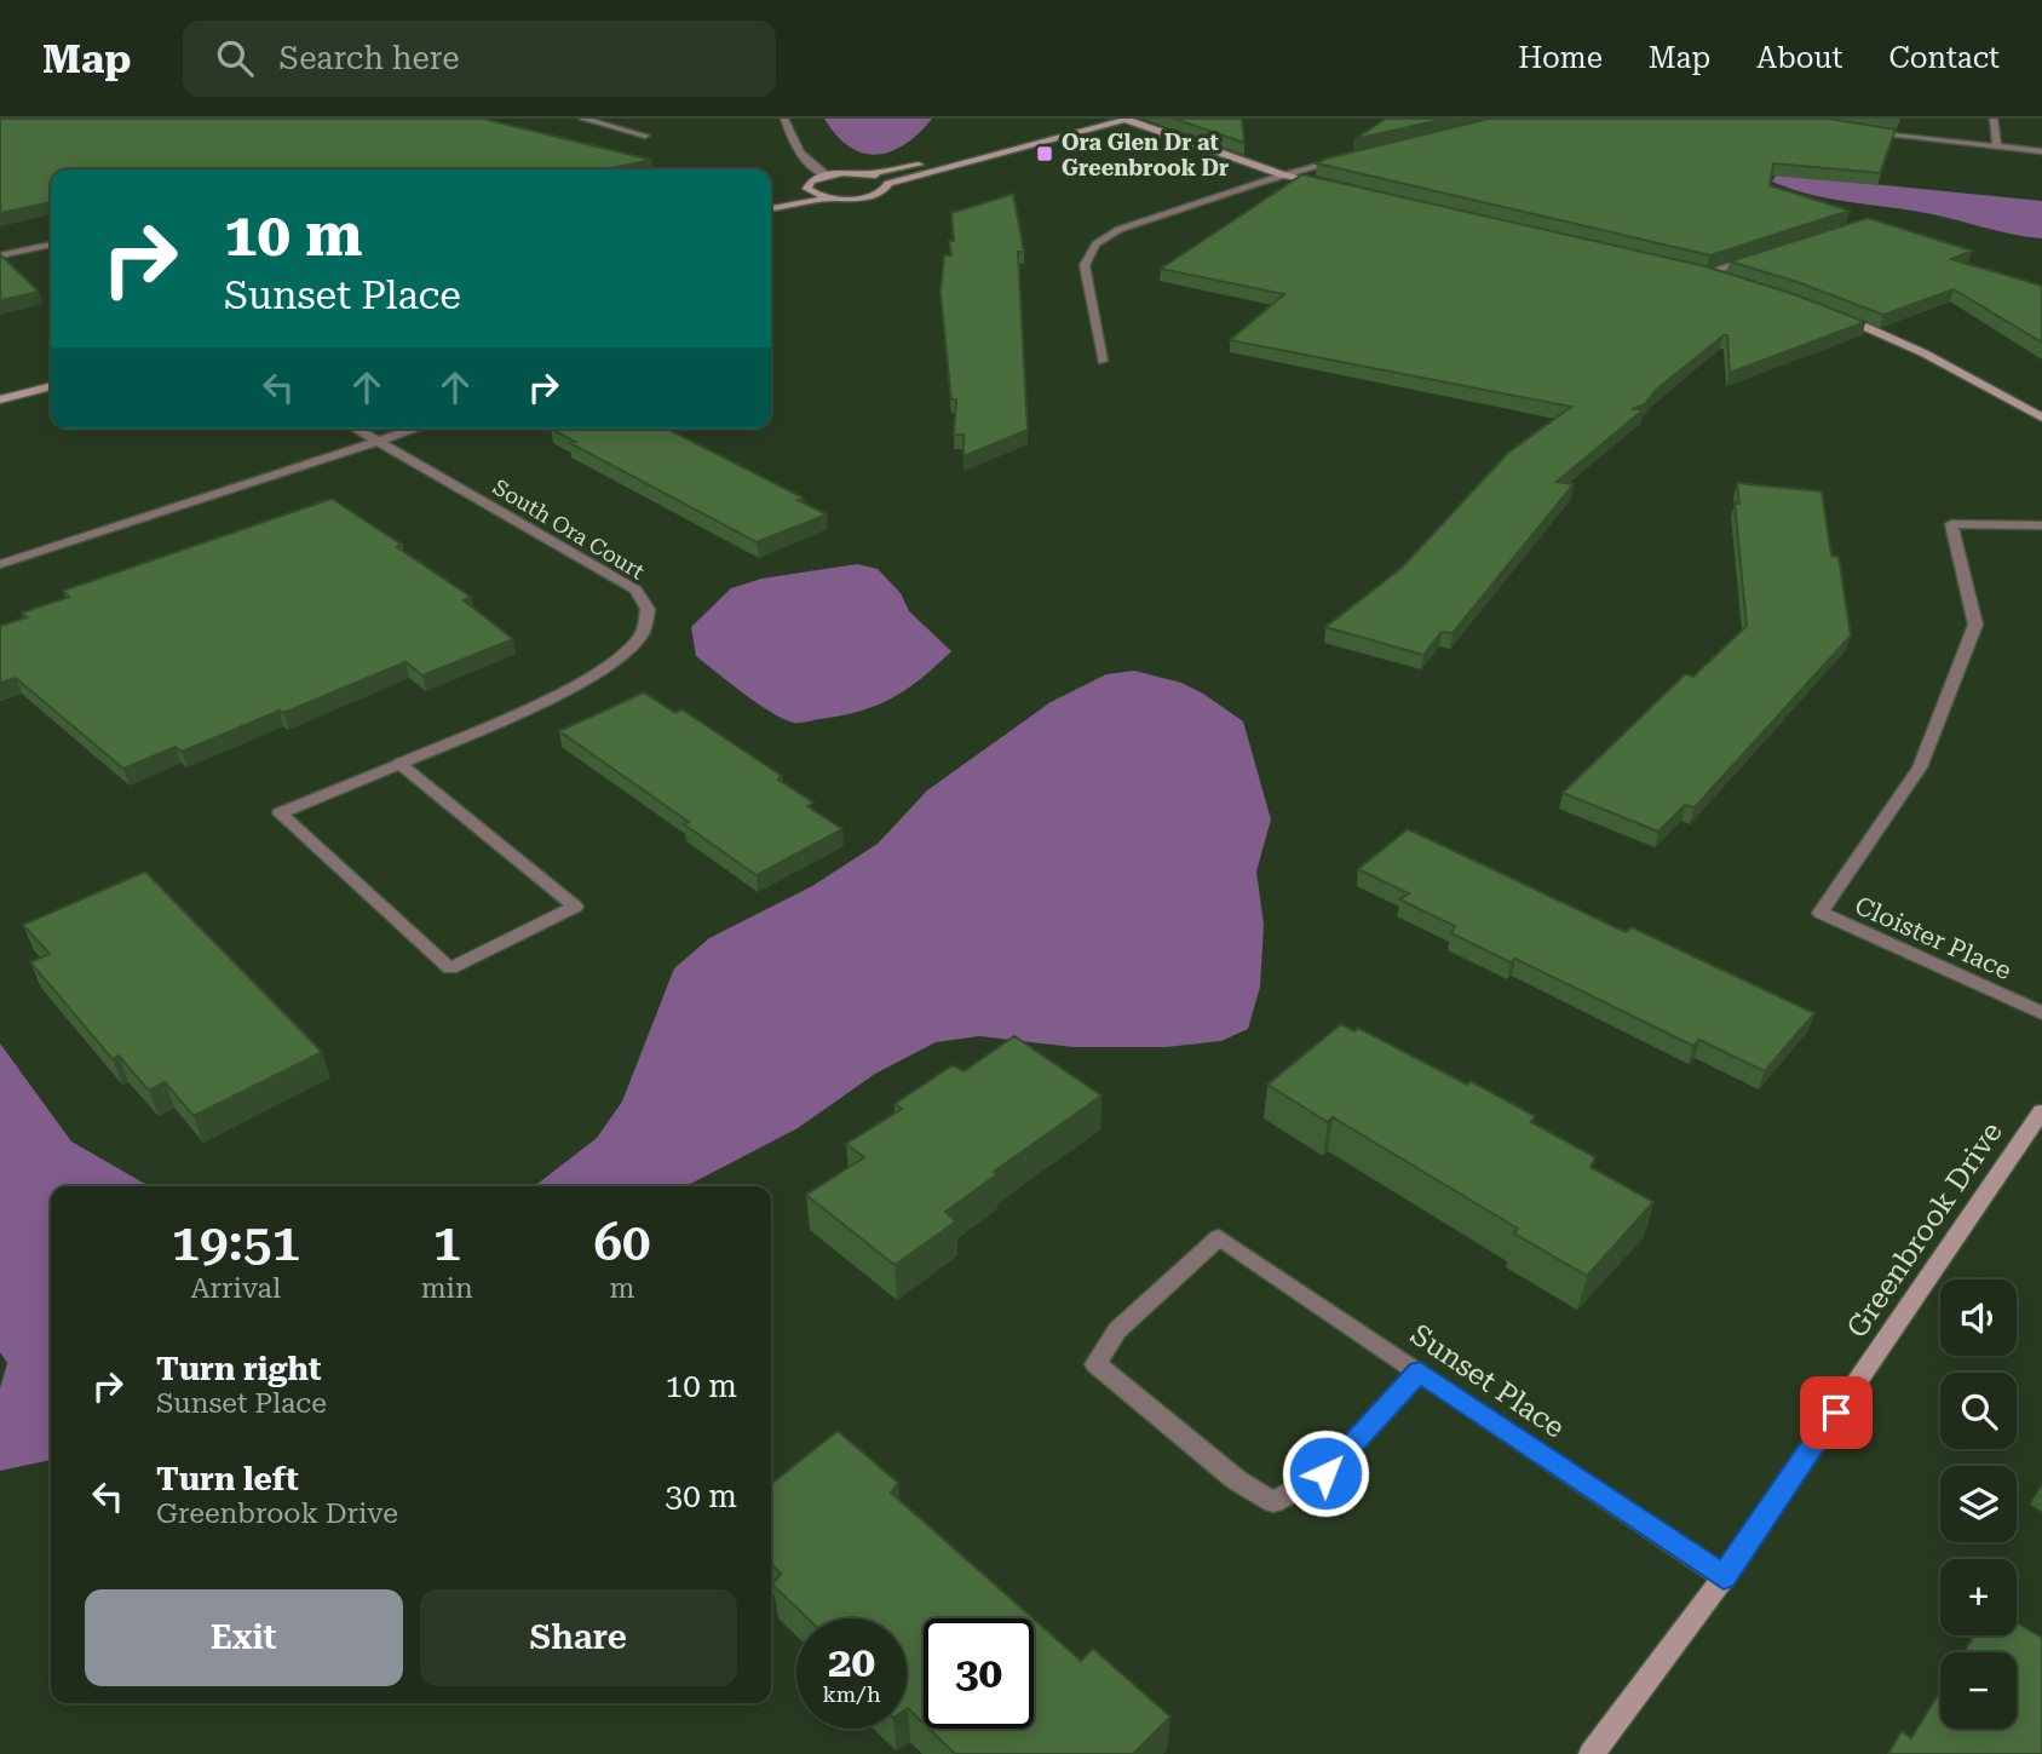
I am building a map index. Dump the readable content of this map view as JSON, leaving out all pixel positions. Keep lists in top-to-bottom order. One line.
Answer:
{"streets":{"street":["South Ora Court","Cloister Place","Greenbrook Drive","Sunset Place"]},"crossings":[["Greenbrook Drive","Sunset Place"]],"places":{"transit":["Ora Glen Dr at Greenbrook Dr"]},"page":{"header":"Map","search":"Search here","nav":["Home","Map","About","Contact"],"turn":["10 m","Sunset Place"],"eta":["19:51","Arrival","1","min","60","m"],"map_buttons":["+","−"],"list":[{"name":"Turn right","note":"Sunset Place","value":"10 m"},{"name":"Turn left","note":"Greenbrook Drive","value":"30 m"}],"buttons":["Exit","Share"],"speed":"20 km/h","limit":"30"}}
